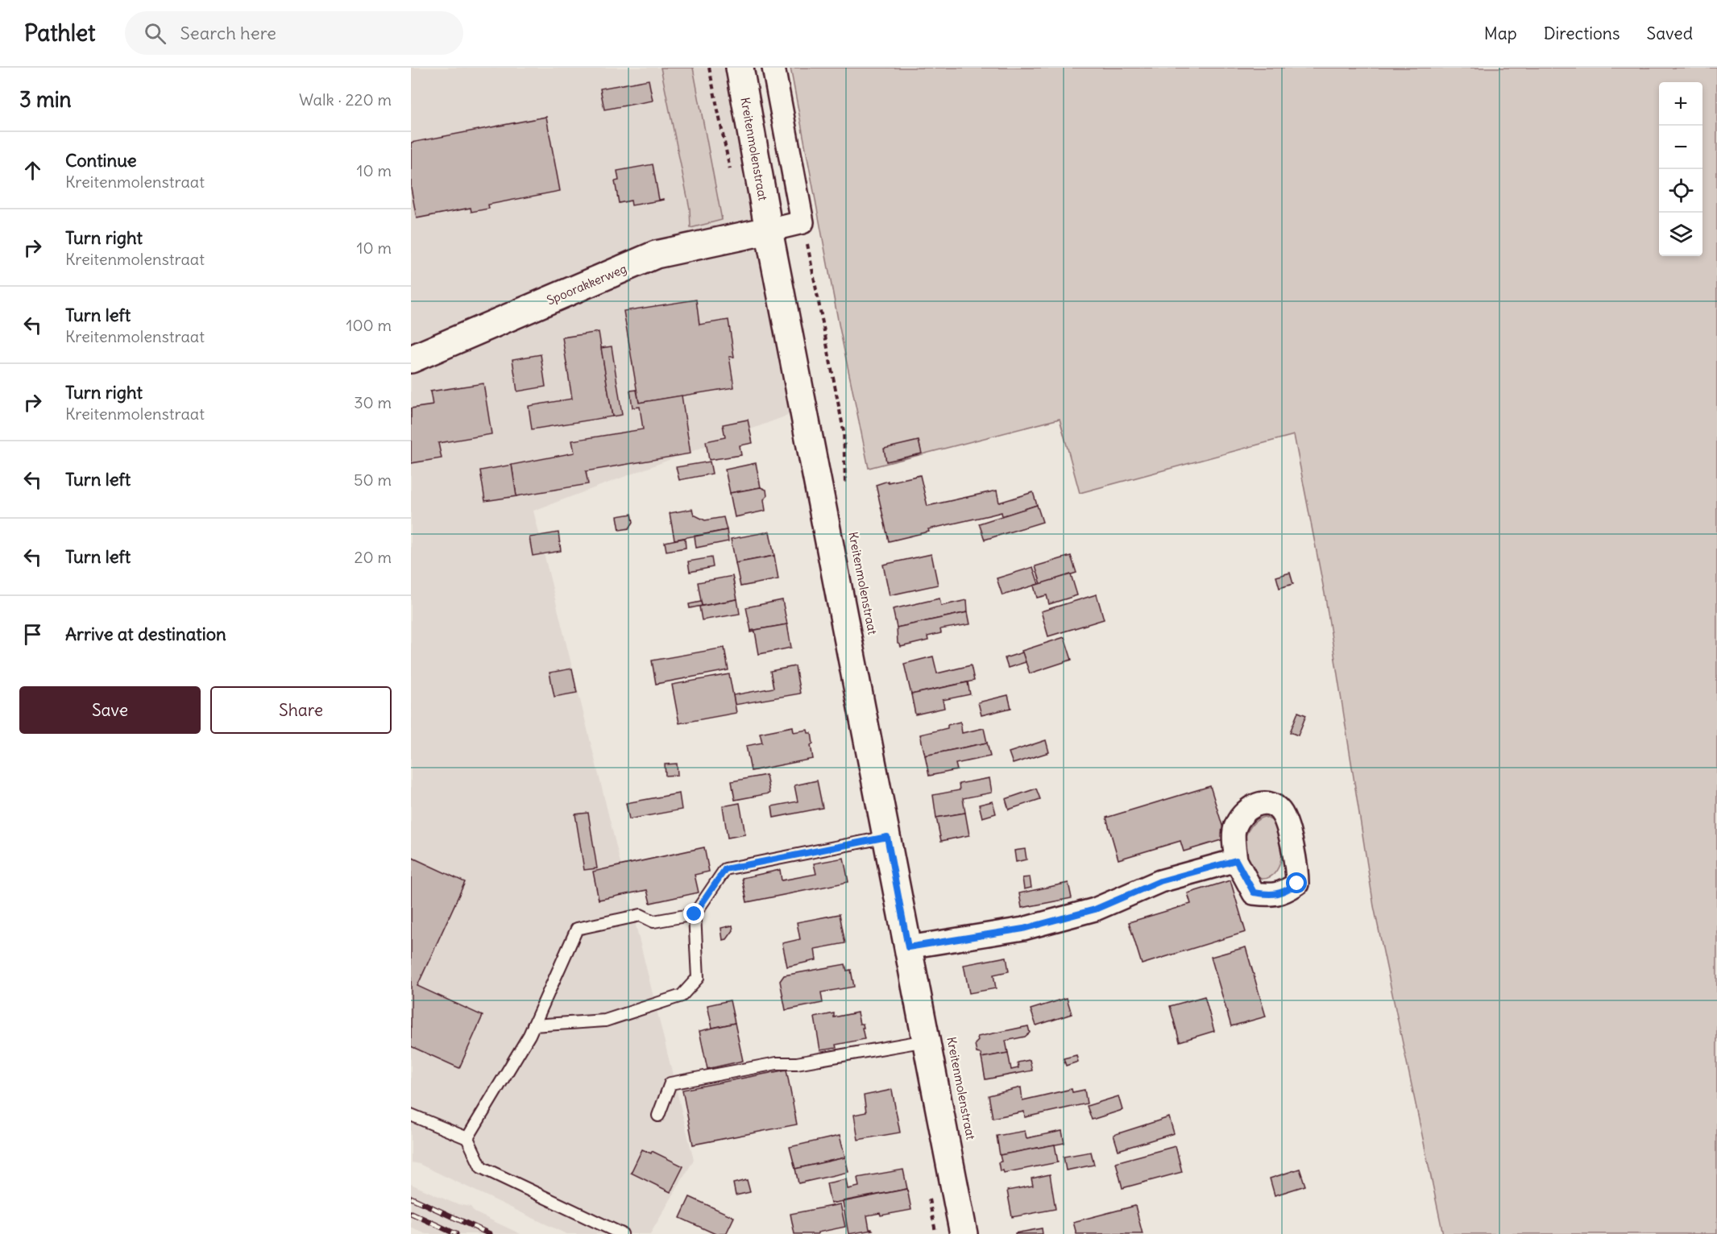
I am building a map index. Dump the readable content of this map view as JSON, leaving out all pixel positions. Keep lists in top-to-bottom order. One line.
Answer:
{"streets":{"street":["Kreitenmolenstraat","Spoorakkerweg"]},"crossings":[["Kreitenmolenstraat","Spoorakkerweg"]],"page":{"header":"Pathlet","search":"Search here","nav":["Map","Directions","Saved"],"heading":["3 min","Walk · 220 m"],"map_buttons":["+","−"],"list":[["Continue","Kreitenmolenstraat","10 m"],["Turn right","Kreitenmolenstraat","10 m"],["Turn left","Kreitenmolenstraat","100 m"],["Turn right","Kreitenmolenstraat","30 m"],["Turn left","50 m"],["Turn left","20 m"],"Arrive at destination"],"buttons":["Save","Share"]}}
